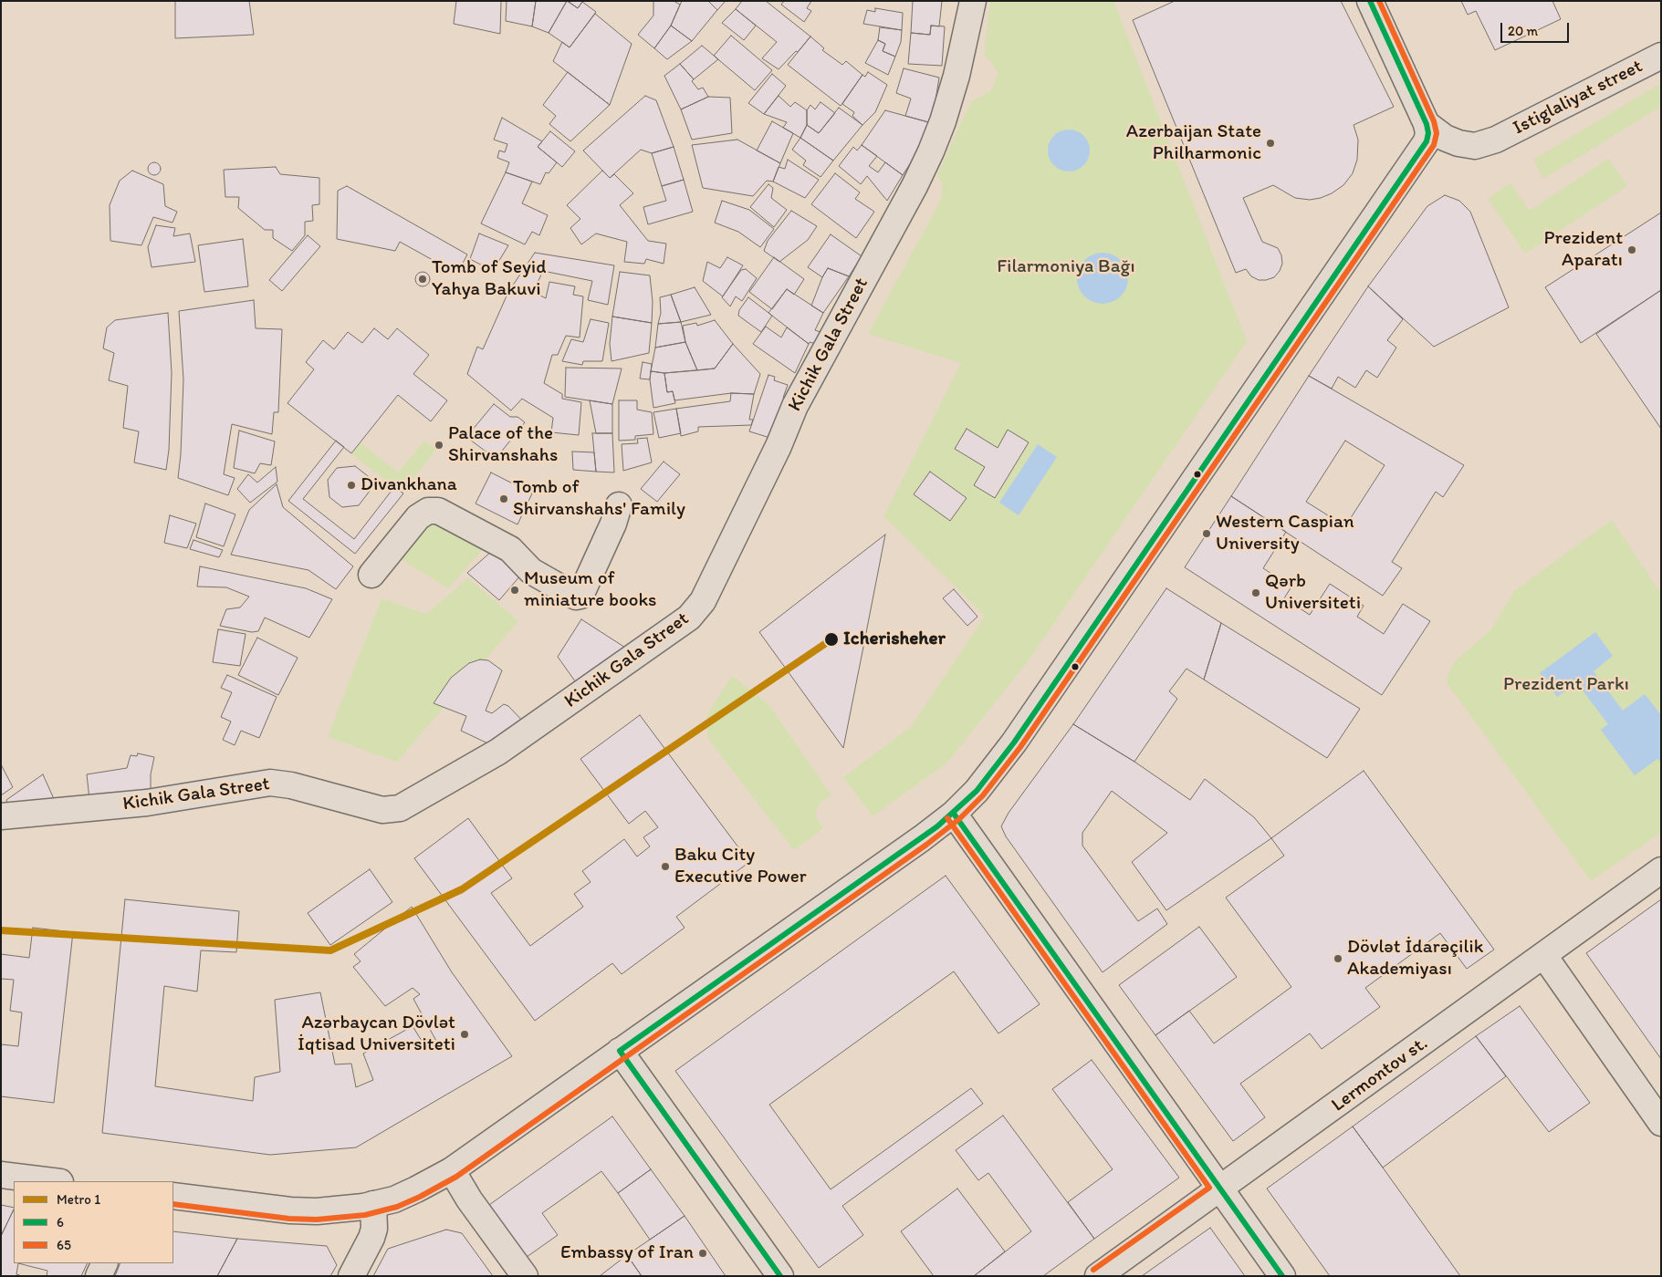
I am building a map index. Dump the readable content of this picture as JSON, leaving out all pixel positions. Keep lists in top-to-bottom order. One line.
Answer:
{"streets":{"main road":["Istiglaliyat street","Kichik Gala Street","Lermontov st."]},"parks":["Filarmoniya Bağı","Prezident Parkı"],"places":["Azerbaijan State Philharmonic","Prezident Aparatı","Tomb of Seyid Yahya Bakuvi","Palace of the Shirvanshahs","Divankhana","Tomb of Shirvanshahs' Family","Western Caspian University","Museum of miniature books","Qərb Universiteti","Icherisheher","Baku City Executive Power","Dövlət İdarəçilik Akademiyası","Azərbaycan Dövlət İqtisad Universiteti","Embassy of Iran"],"lines":["transit line 6","transit line 65","metro line 1"],"legend":["Metro 1","6","65"],"scale_bar":"20 m"}
